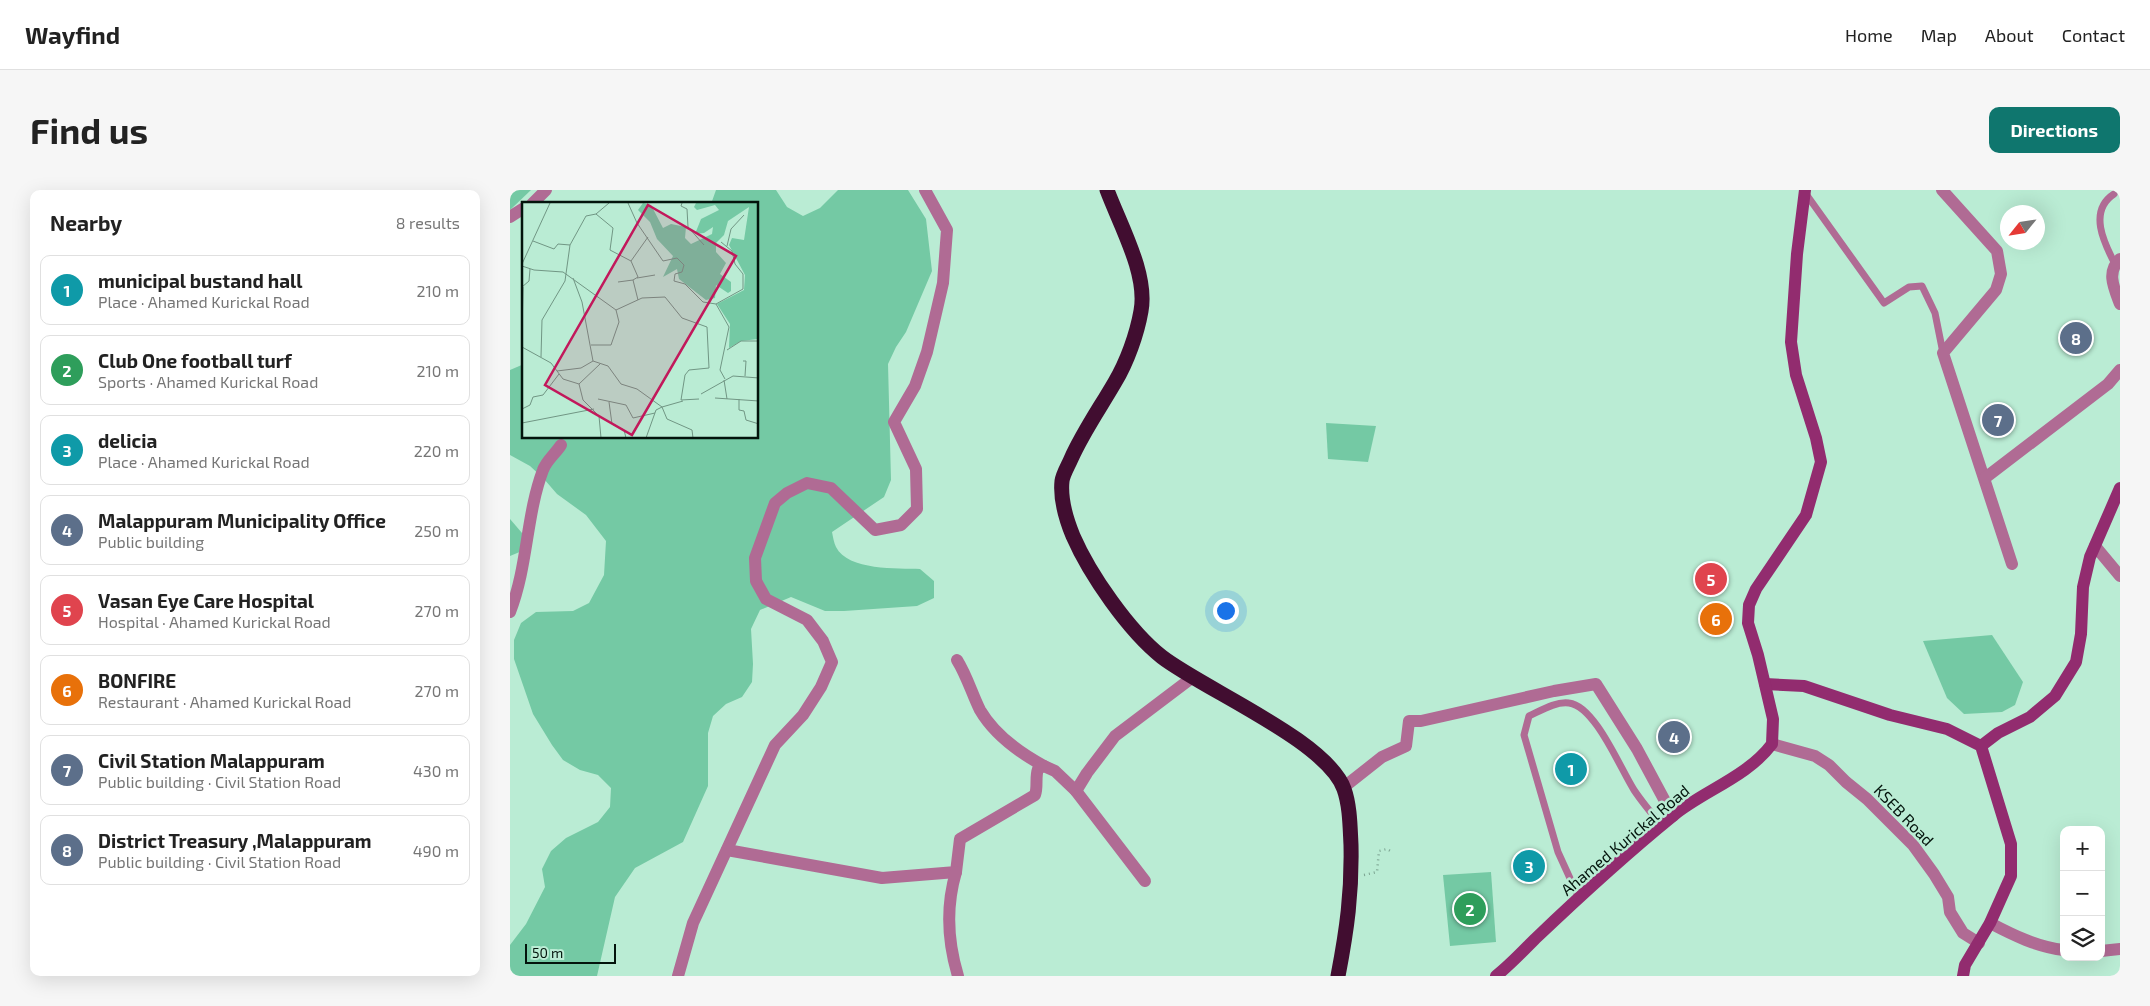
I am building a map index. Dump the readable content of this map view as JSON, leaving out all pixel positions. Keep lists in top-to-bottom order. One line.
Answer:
{"streets":{"main road":["Ahamed Kurickal Road"],"street":["KSEB Road"]},"crossings":[["KSEB Road","Ahamed Kurickal Road"]],"scale_bar":"50 m","north":"bottom left","page":{"header":"Wayfind","nav":["Home","Map","About","Contact"],"buttons":"Directions","title":"Find us","heading":["Nearby","8 results"],"list":[{"mark":"1","name":"municipal bustand hall","note":"Place · Ahamed Kurickal Road","value":"210 m"},{"mark":"2","name":"Club One football turf","note":"Sports · Ahamed Kurickal Road","value":"210 m"},{"mark":"3","name":"delicia","note":"Place · Ahamed Kurickal Road","value":"220 m"},{"mark":"4","name":"Malappuram Municipality Office","note":"Public building","value":"250 m"},{"mark":"5","name":"Vasan Eye Care Hospital","note":"Hospital · Ahamed Kurickal Road","value":"270 m"},{"mark":"6","name":"BONFIRE","note":"Restaurant · Ahamed Kurickal Road","value":"270 m"},{"mark":"7","name":"Civil Station Malappuram","note":"Public building · Civil Station Road","value":"430 m"},{"mark":"8","name":"District Treasury ,Malappuram","note":"Public building · Civil Station Road","value":"490 m"}],"pins":["8","7","5","6","4","1","3","2"],"map_buttons":["+","−"],"scale":"50 m"}}
